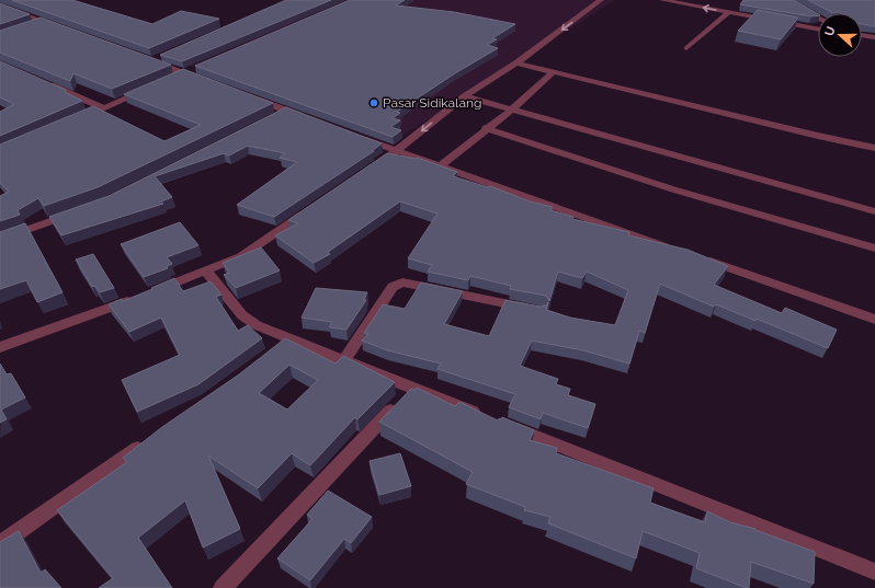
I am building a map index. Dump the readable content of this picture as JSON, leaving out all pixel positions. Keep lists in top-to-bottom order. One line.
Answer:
{"places":["Pasar Sidikalang"],"north":"left"}
